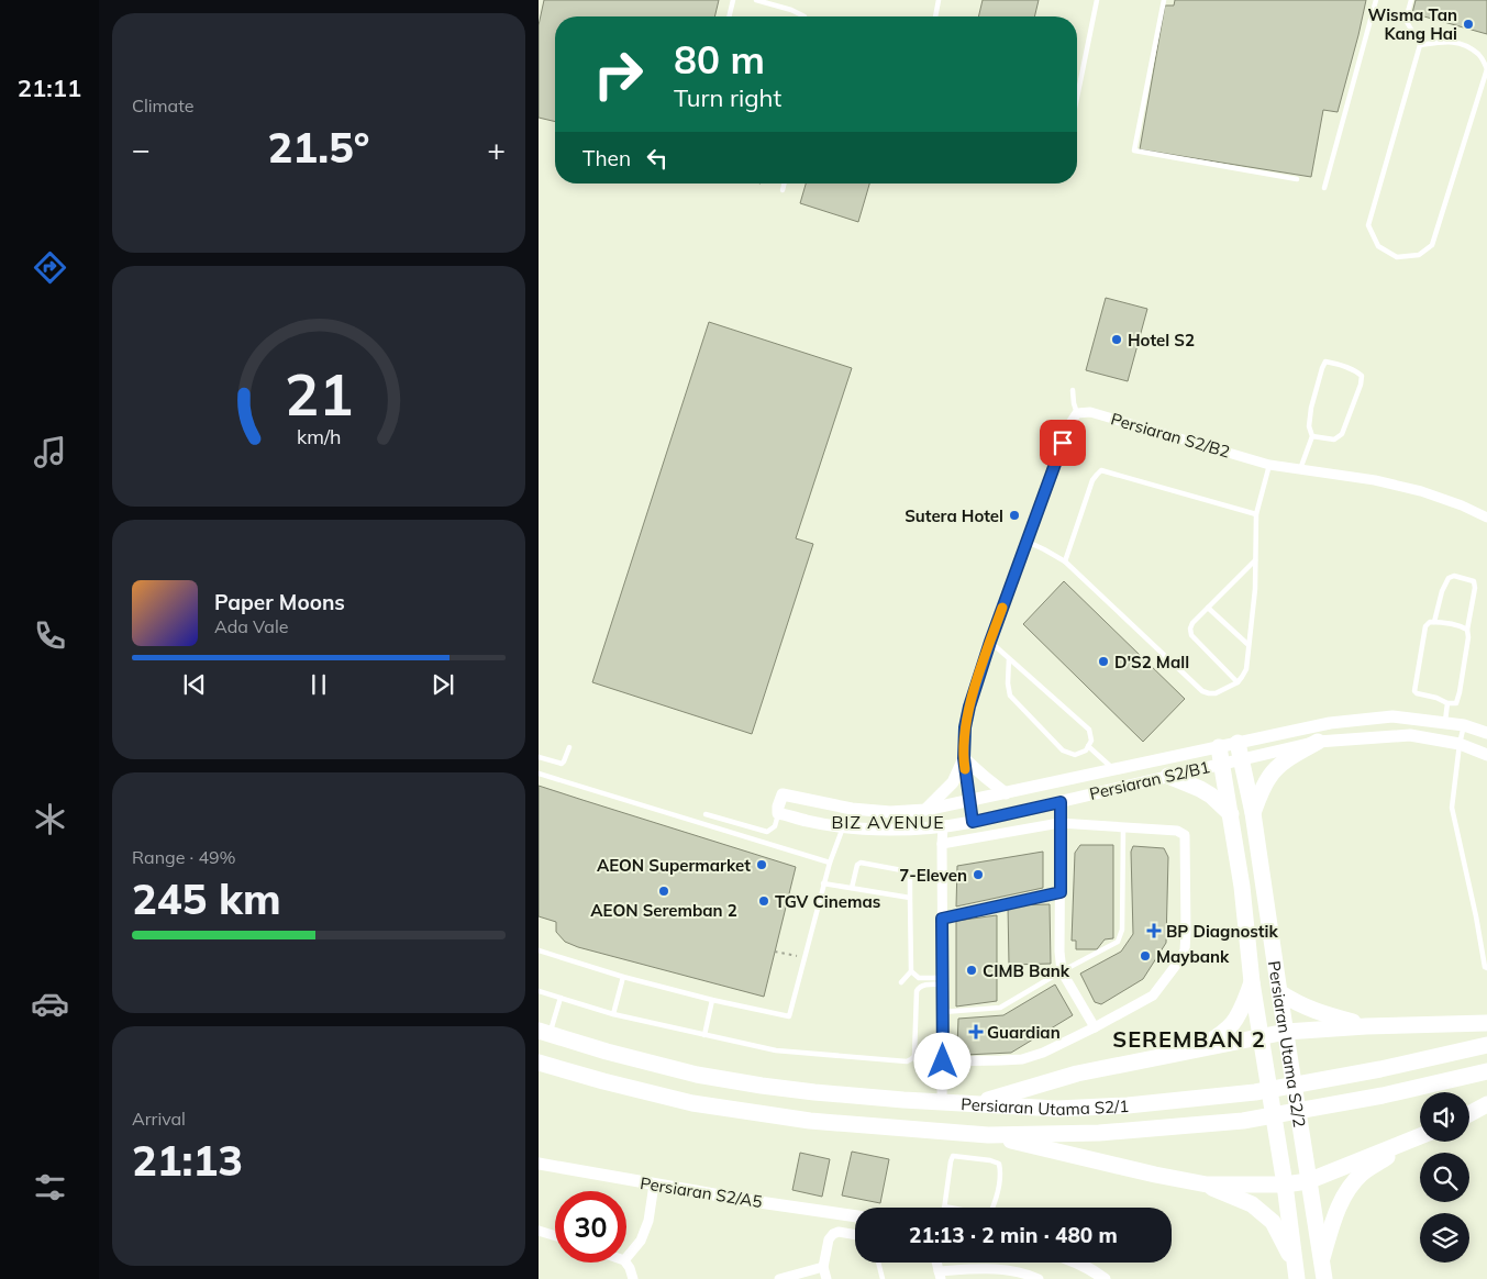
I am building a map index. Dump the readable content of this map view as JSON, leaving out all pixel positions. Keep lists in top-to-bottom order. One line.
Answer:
{"streets":{"main road":["Persiaran Utama S2/2","Persiaran Utama S2/1"],"street":["Persiaran S2/B2","Persiaran S2/B1","Persiaran S2/A5"]},"crossings":[["Persiaran S2/B1","Persiaran Utama S2/2"]],"districts":["BIZ AVENUE","SEREMBAN 2"],"places":{"other":["Wisma Tan Kang Hai","Hotel S2","Sutera Hotel","D'S2 Mall","AEON Supermarket","7-Eleven","AEON Seremban 2","TGV Cinemas","Maybank","CIMB Bank"],"health":["BP Diagnostik","Guardian"]},"page":{"tabs":"21:11","tile":["Climate",["Range · 49%","245 km"],["Arrival","21:13"]],"turn":["80 m","Turn right"],"heat":["−","21.5°","+"],"then":"Then","song":["Paper Moons","Ada Vale"],"limit":"30","trip":"21:13 · 2 min · 480 m","gauge":["21","km/h"]}}
